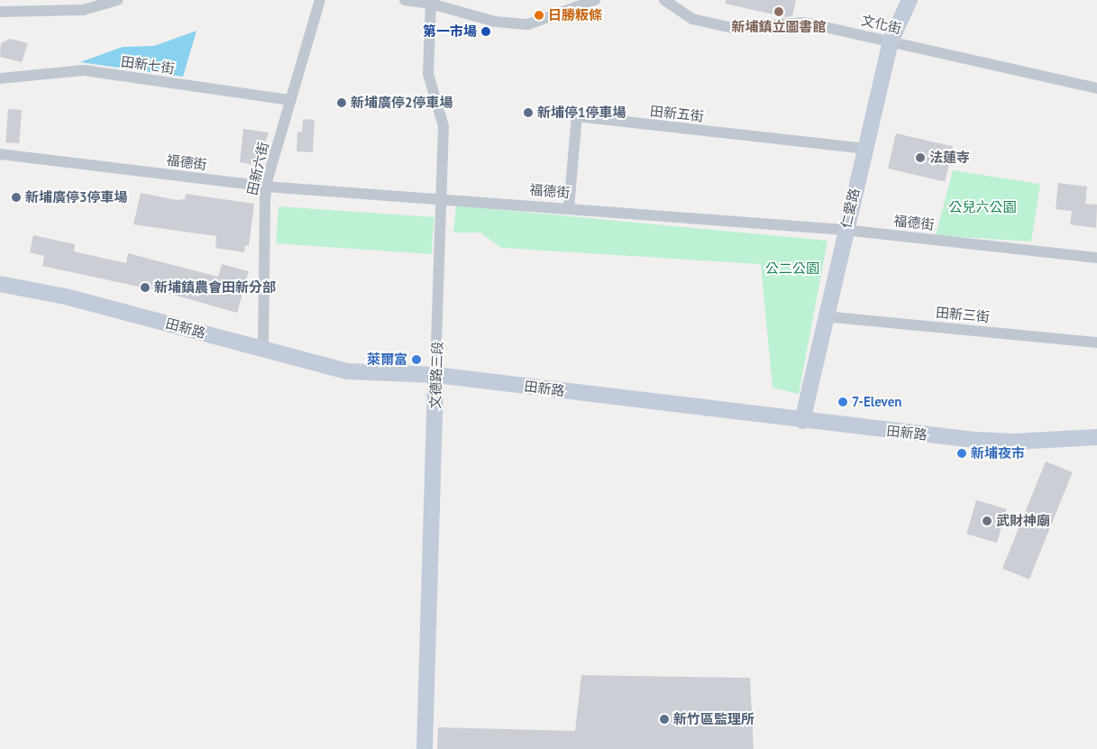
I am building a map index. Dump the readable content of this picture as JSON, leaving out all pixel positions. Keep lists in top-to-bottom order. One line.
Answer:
{"streets":{"main road":["仁愛路","田新路","文德路三段"],"street":["文化街","田新七街","田新五街","福德街","田新六街","田新三街"]},"crossings":[["文化街","仁愛路"],["田新七街","田新六街"],["田新五街","福德街"],["田新五街","仁愛路"],["福德街","田新六街"],["福德街","仁愛路"],["福德街","文德路三段"],["田新六街","田新路"],["仁愛路","田新三街"],["仁愛路","田新路"],["田新路","文德路三段"]],"parks":["公兒六公園","公二公園"],"places":["新埔鎮立圖書館","日勝粄條","第一市場","新埔廣停2停車場","新埔停1停車場","法蓮寺","新埔廣停3停車場","新埔鎮農會田新分部","萊爾富","7-Eleven","新埔夜市","武財神廟","新竹區監理所"]}
